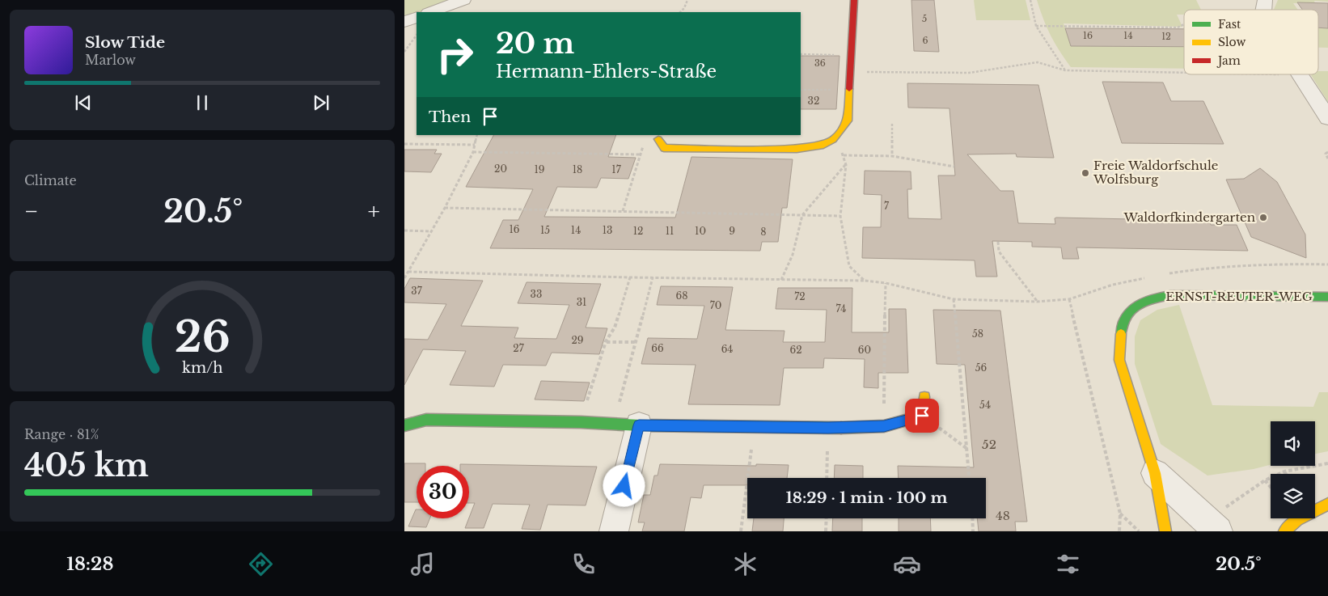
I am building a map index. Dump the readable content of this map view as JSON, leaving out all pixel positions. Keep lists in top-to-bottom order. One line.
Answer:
{"streets":{"street":["ERNST-REUTER-WEG"]},"places":["Freie Waldorfschule Wolfsburg","Waldorfkindergarten"],"house_numbers":["5","16","14","12","6","36","32","20","19","18","17","7","16","15","14","13","12","11","10","9","8","37","33","68","72","31","70","74","58","29","27","66","64","62","60","56","54","52","48"],"legend":["Fast","Slow","Jam"],"page":{"turn":["20 m","Hermann-Ehlers-Straße"],"song":["Slow Tide","Marlow"],"then":"Then","tile":["Climate",["Range · 81%","405 km"]],"heat":["−","20.5°","+"],"limit":"30","trip":"18:29 · 1 min · 100 m","tabs":["18:28","20.5°"],"gauge":["26","km/h"]}}
